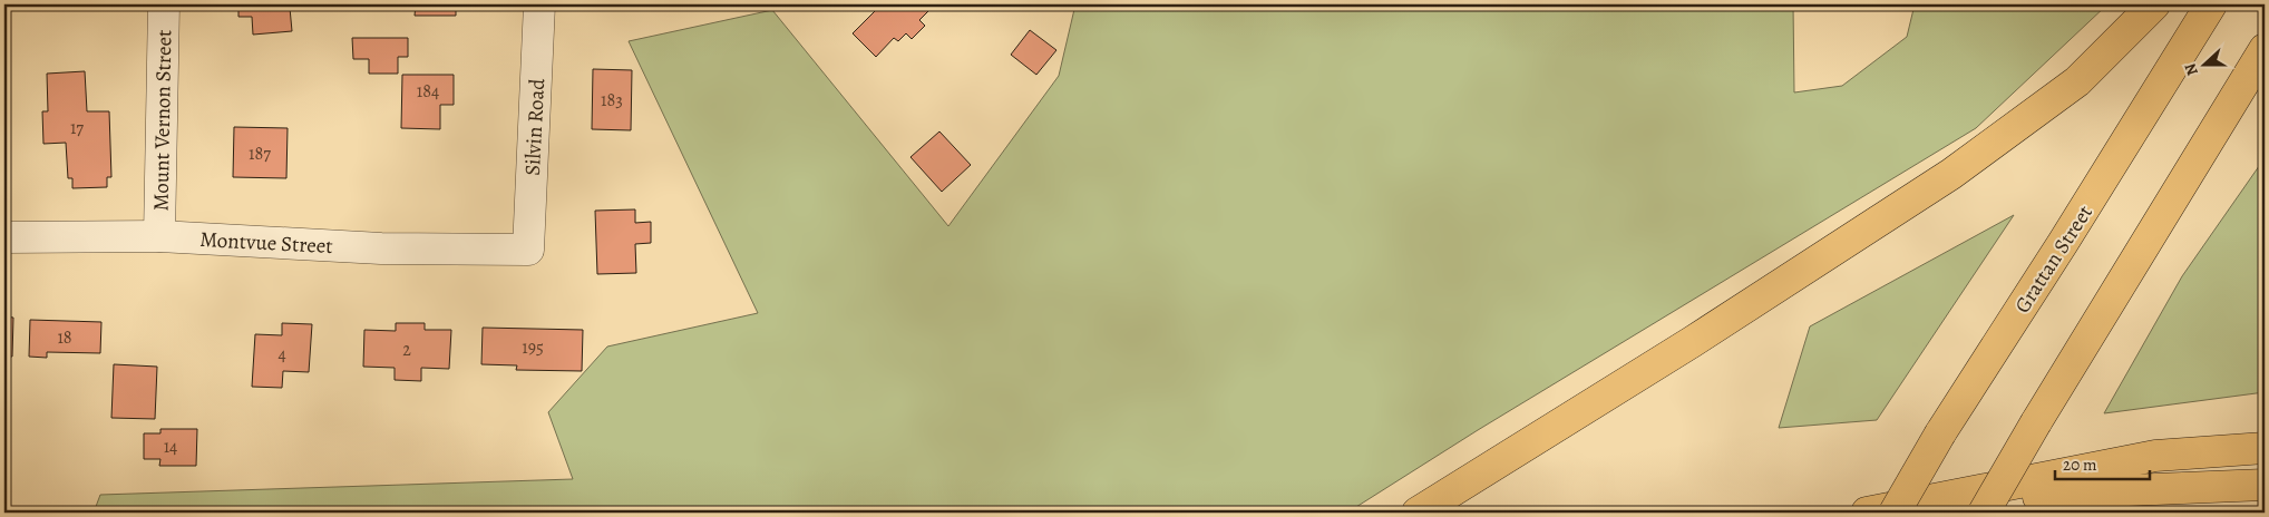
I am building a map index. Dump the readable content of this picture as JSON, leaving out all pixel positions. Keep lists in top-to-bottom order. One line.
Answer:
{"streets":{"main road":["Grattan Street"],"street":["Mount Vernon Street","Silvin Road","Montvue Street"]},"crossings":[["Mount Vernon Street","Montvue Street"],["Silvin Road","Montvue Street"]],"house_numbers":["184","183","17","187","18","195","2","4","14"],"scale_bar":"20 m","north":"left"}
